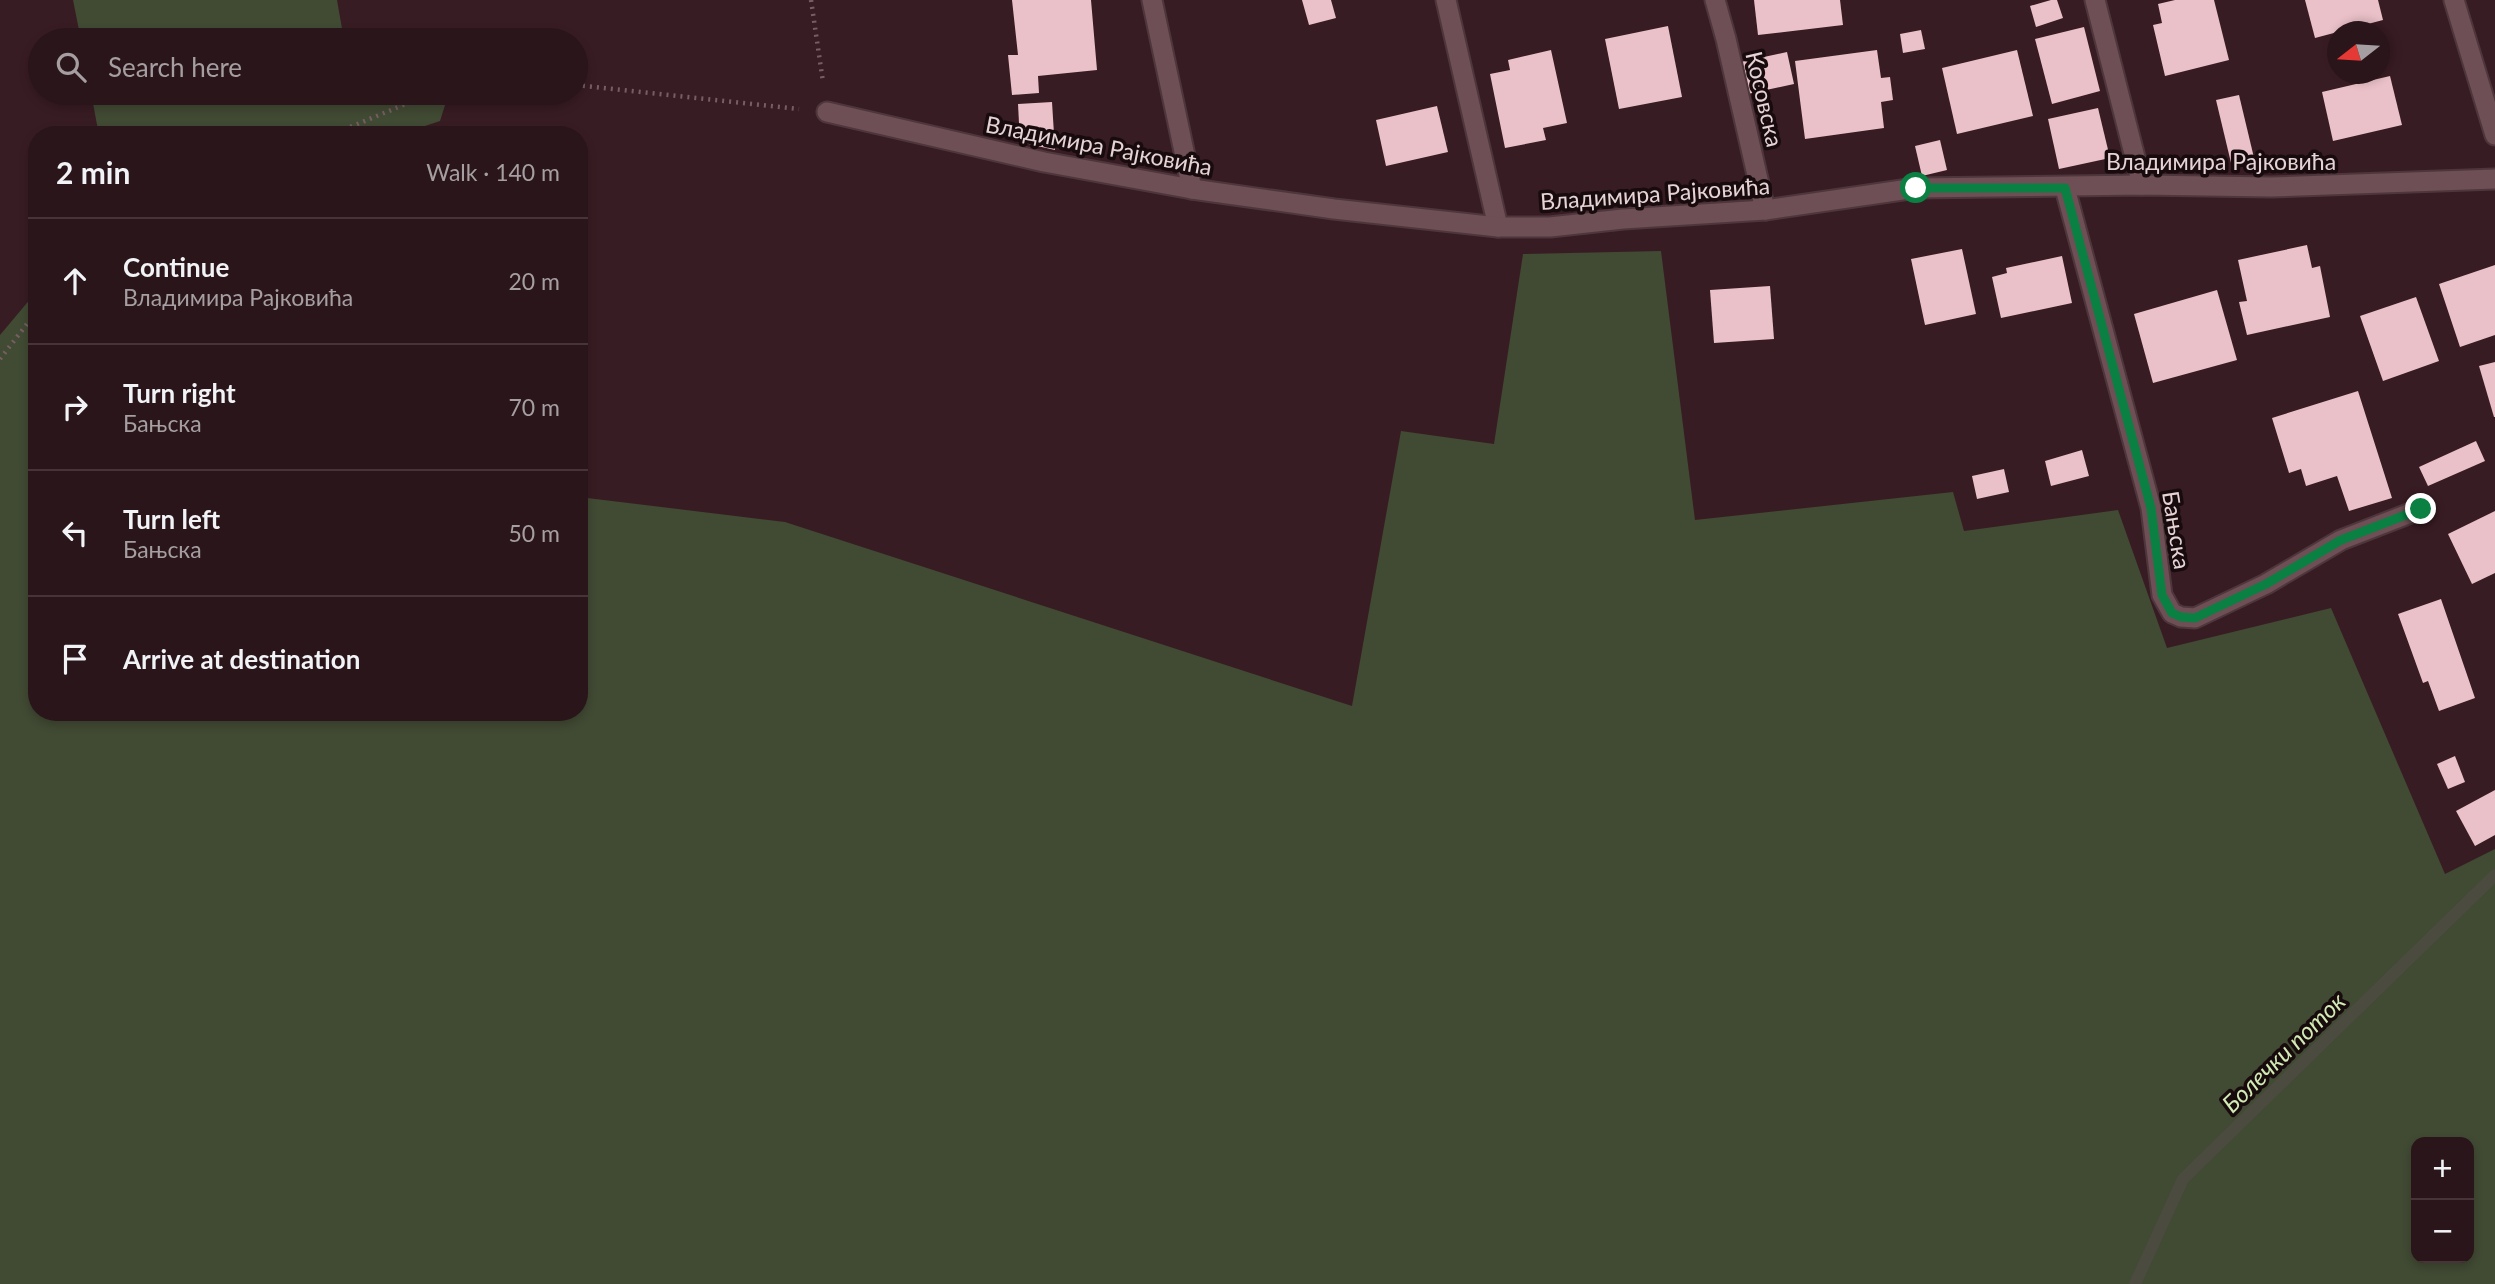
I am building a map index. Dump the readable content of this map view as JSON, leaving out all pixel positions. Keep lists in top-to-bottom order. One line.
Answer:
{"streets":{"street":["Косовска","Владимира Рајковића","Бањска"]},"crossings":[["Косовска","Владимира Рајковића"],["Владимира Рајковића","Бањска"]],"water":["Болечки поток"],"north":"left","page":{"search":"Search here","heading":["2 min","Walk · 140 m"],"list":[["Continue","Владимира Рајковића","20 m"],["Turn right","Бањска","70 m"],["Turn left","Бањска","50 m"],"Arrive at destination"],"map_buttons":["+","−"]}}
